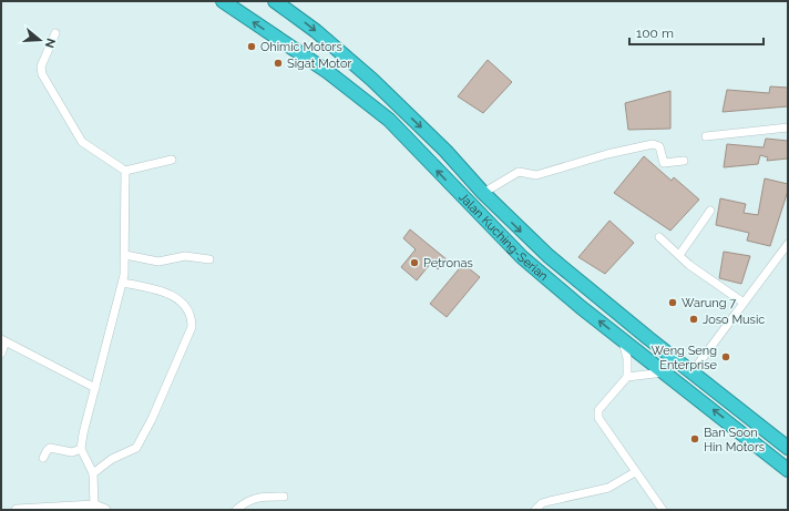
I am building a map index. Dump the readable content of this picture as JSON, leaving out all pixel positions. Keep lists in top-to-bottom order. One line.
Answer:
{"streets":{"highway":["Jalan Kuching-Serian"]},"places":["Ohimic Motors","Sigat Motor","Petronas","Warung 7","Joso Music","Weng Seng Enterprise","Ban Soon Hin Motors"],"scale_bar":"100 m","north":"right"}
